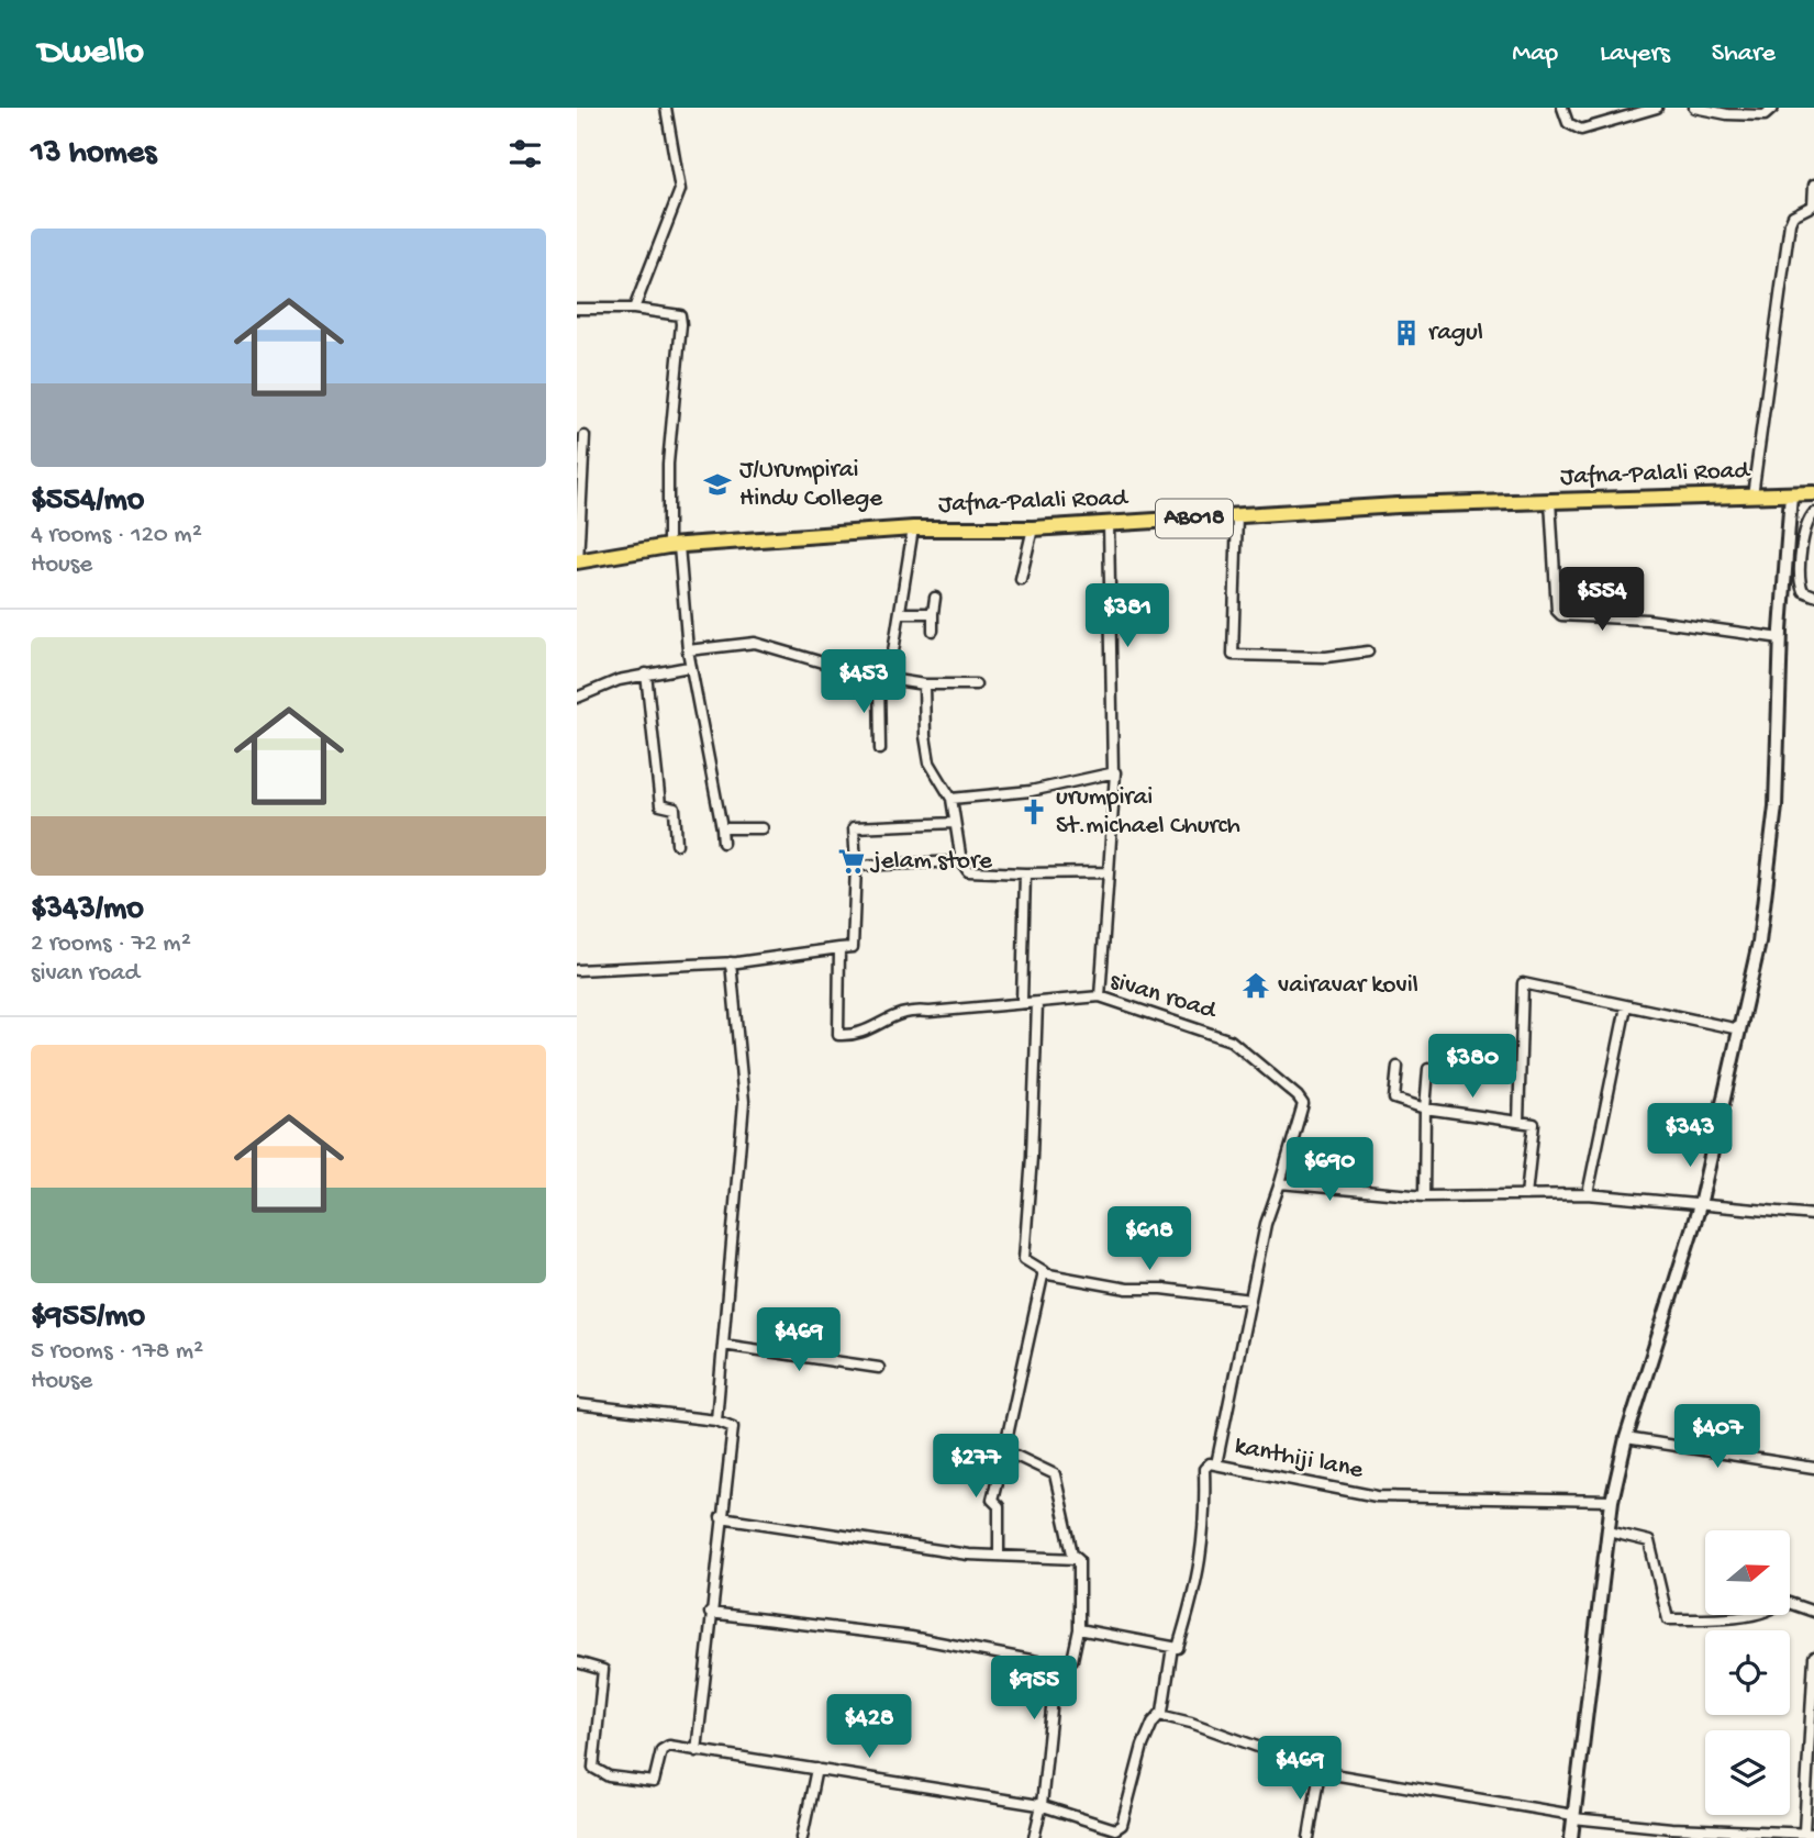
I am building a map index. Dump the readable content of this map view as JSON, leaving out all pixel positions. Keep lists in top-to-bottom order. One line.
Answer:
{"streets":{"main road":["Jafna-Palali Road","AB018"],"street":["sivan road","kanthiji lane"]},"places":{"building":["ragul"],"school or university":["J/Urumpirai Hindu College"],"church":["urumpirai St.michael Church"],"supermarket":["jelam store"],"temple":["vairavar kovil"]},"north":"right","page":{"header":"Dwello","nav":["Map","Layers","Share"],"heading":"13 homes","list":[{"name":"$554/mo","note":"4 rooms · 120 m² · House"},{"name":"$343/mo","note":"2 rooms · 72 m² · sivan road"},{"name":"$955/mo","note":"5 rooms · 178 m² · House"}],"price":["$554","$381","$453","$380","$343","$690","$618","$469","$407","$277","$955","$428","$469"]}}
